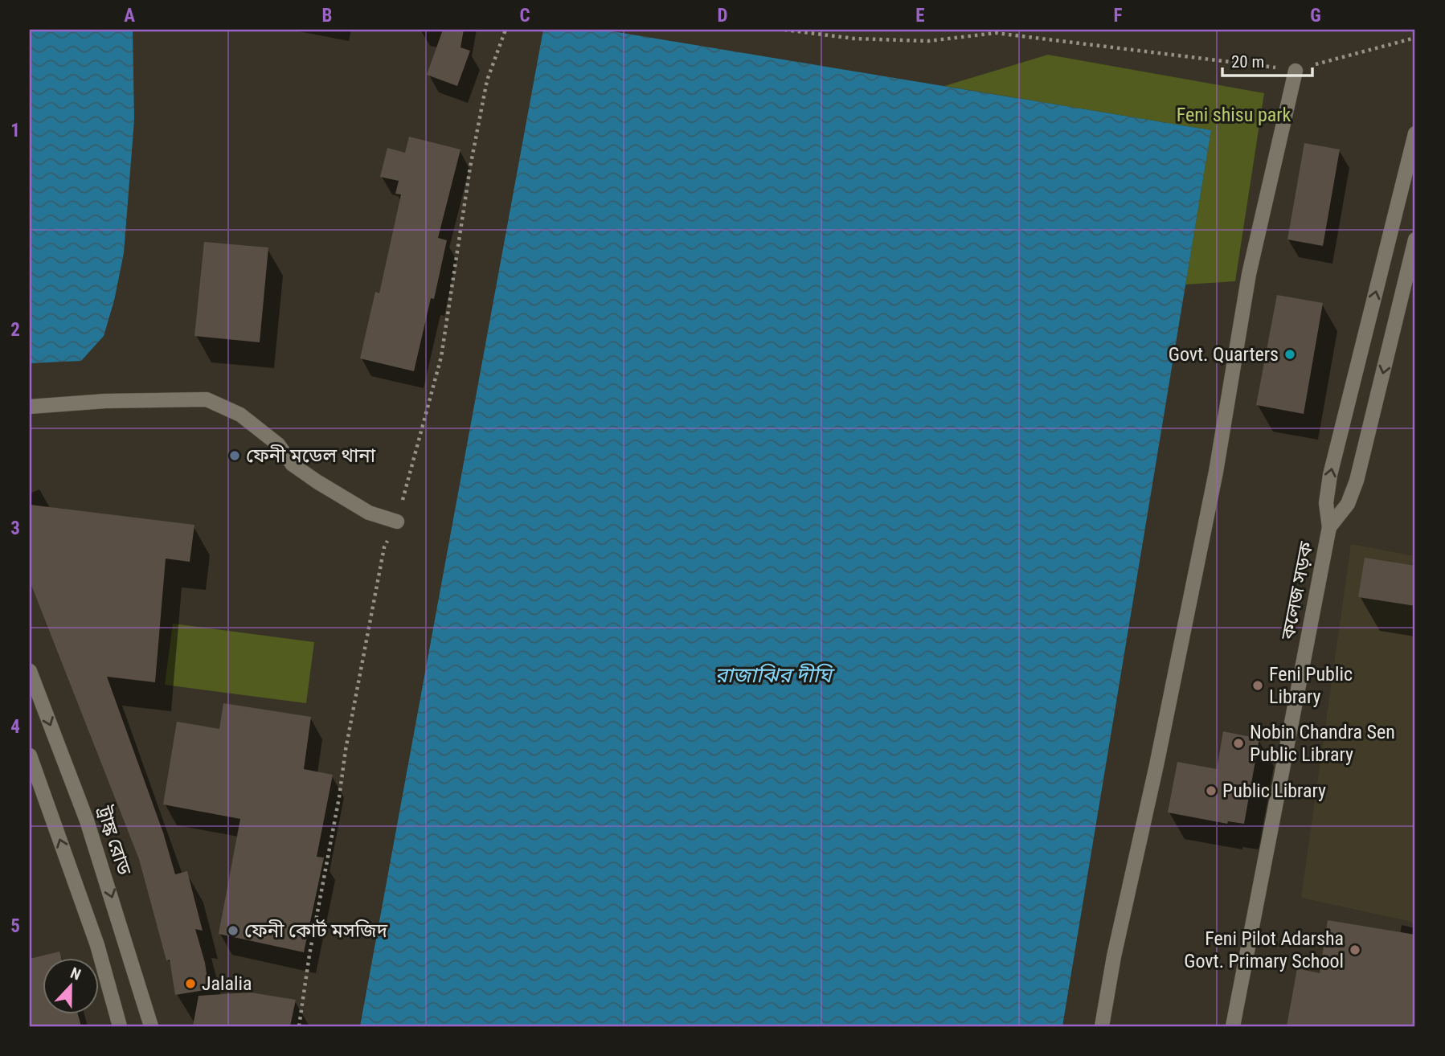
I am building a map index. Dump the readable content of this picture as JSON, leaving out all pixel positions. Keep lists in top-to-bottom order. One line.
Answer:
{"streets":{"main road":["কলেজ সড়ক","ট্রাঙ্ক রোড"]},"water":["রাজাঝির দীঘি"],"parks":["Feni shisu park"],"places":["Govt. Quarters","ফেনী মডেল থানা","Feni Public Library","Nobin Chandra Sen Public Library","Public Library","ফেনী কোর্ট মসজিদ","Feni Pilot Adarsha Govt. Primary School","Jalalia"],"scale_bar":"20 m","north":"top","grid":{"columns":["A","B","C","D","E","F","G"],"rows":["1","2","3","4","5"]}}
